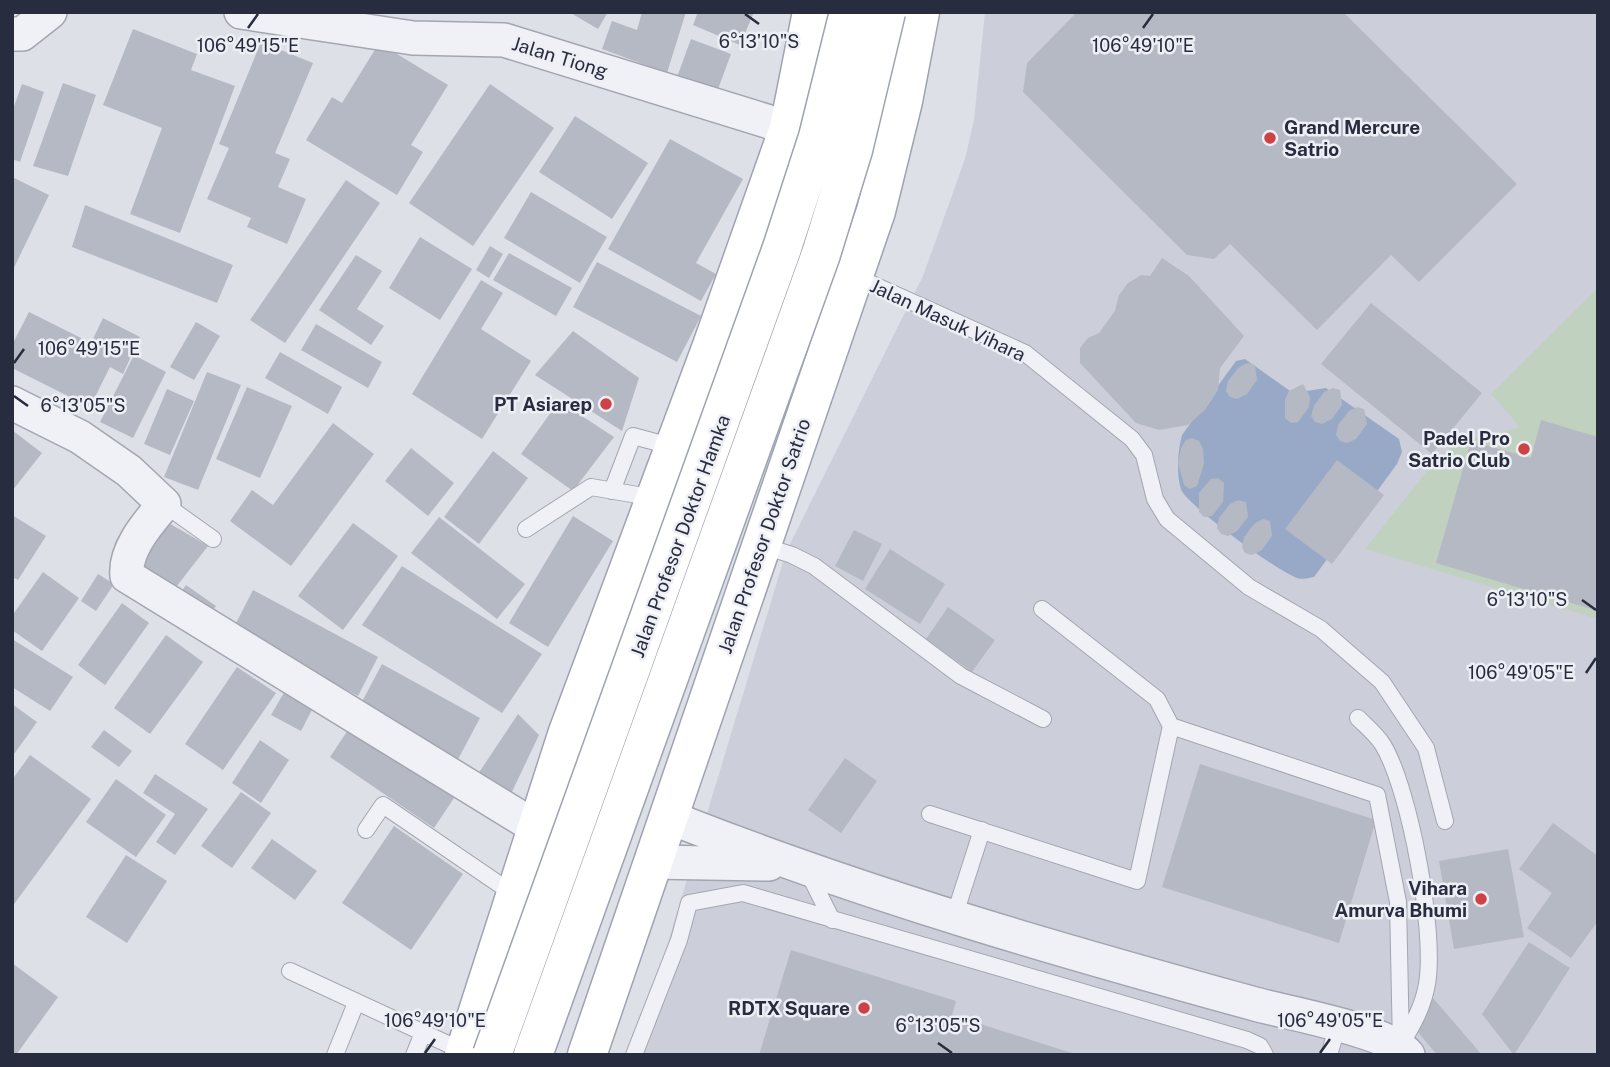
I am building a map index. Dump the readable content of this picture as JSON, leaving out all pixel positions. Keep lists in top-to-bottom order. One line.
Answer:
{"streets":{"main road":["Jalan Profesor Doktor Hamka","Jalan Profesor Doktor Satrio"],"street":["Jalan Tiong"],"lane":["Jalan Masuk Vihara"]},"crossings":[["Jalan Masuk Vihara","Jalan Profesor Doktor Satrio"]],"places":["Grand Mercure Satrio","PT Asiarep","Padel Pro Satrio Club","Vihara Amurva Bhumi","RDTX Square"],"coordinates":["6°13'10\"S","106°49'15\"E","106°49'10\"E","6°13'05\"S","106°49'05\"E"]}
